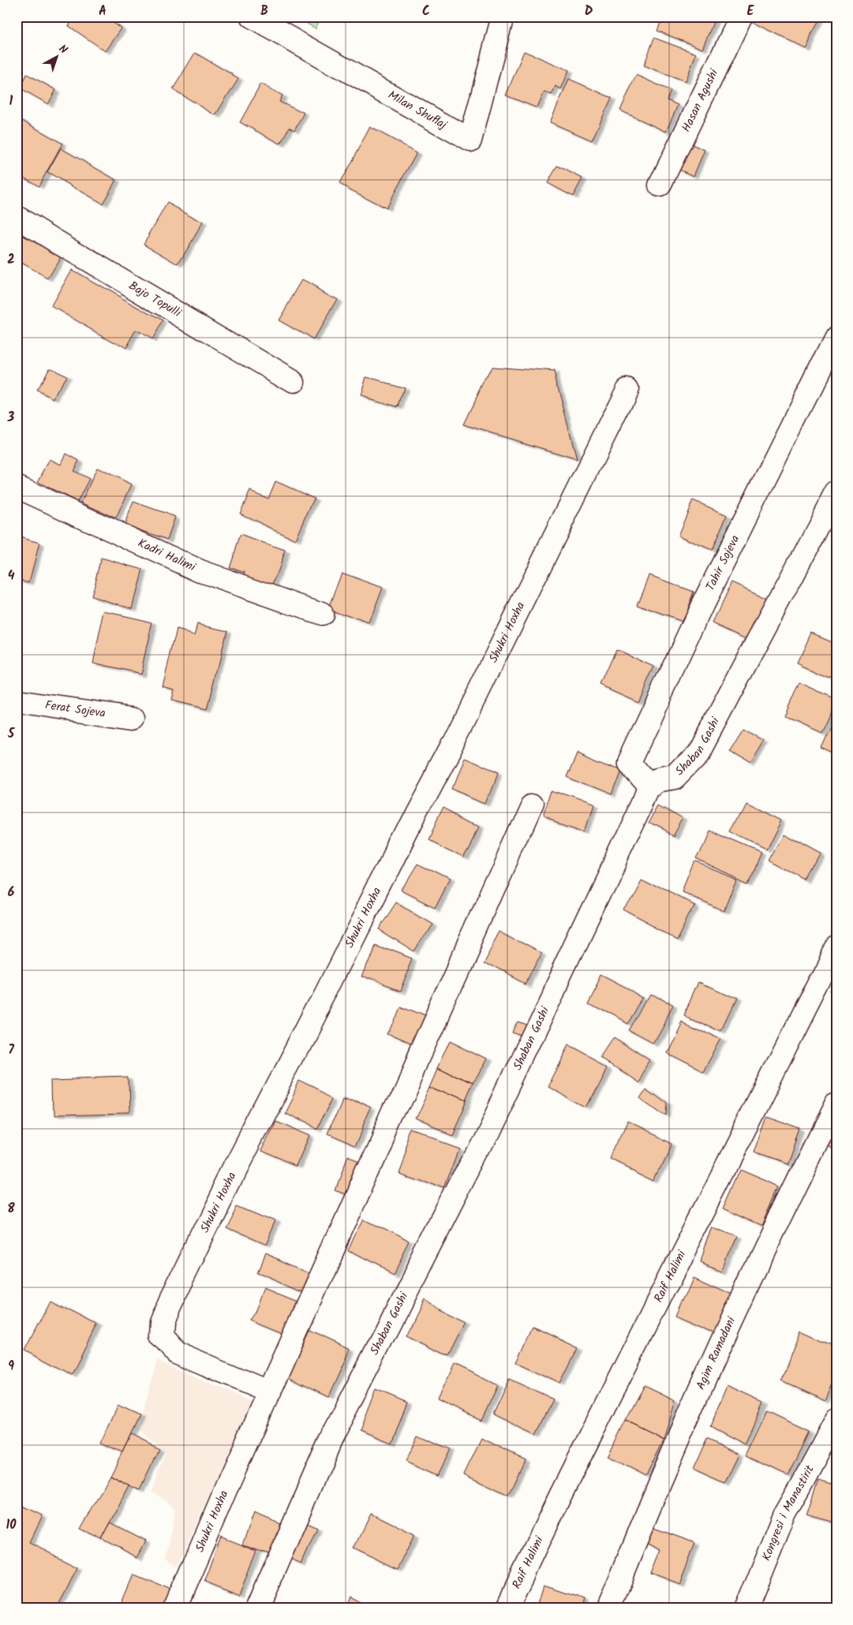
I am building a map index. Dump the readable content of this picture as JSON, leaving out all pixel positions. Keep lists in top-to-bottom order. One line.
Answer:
{"streets":{"street":["Hasan Agushi","Milan Shuflaj","Bajo Topulli","Kadri Halimi","Tahir Sojeva","Shukri Hoxha","Ferat Sojeva","Shaban Gashi","Raif Halimi","Agim Ramadani","Kongresi i Manastirit"]},"crossings":[["Tahir Sojeva","Shaban Gashi"]],"north":"top right","grid":{"columns":["A","B","C","D","E"],"rows":["1","2","3","4","5","6","7","8","9","10"]}}
